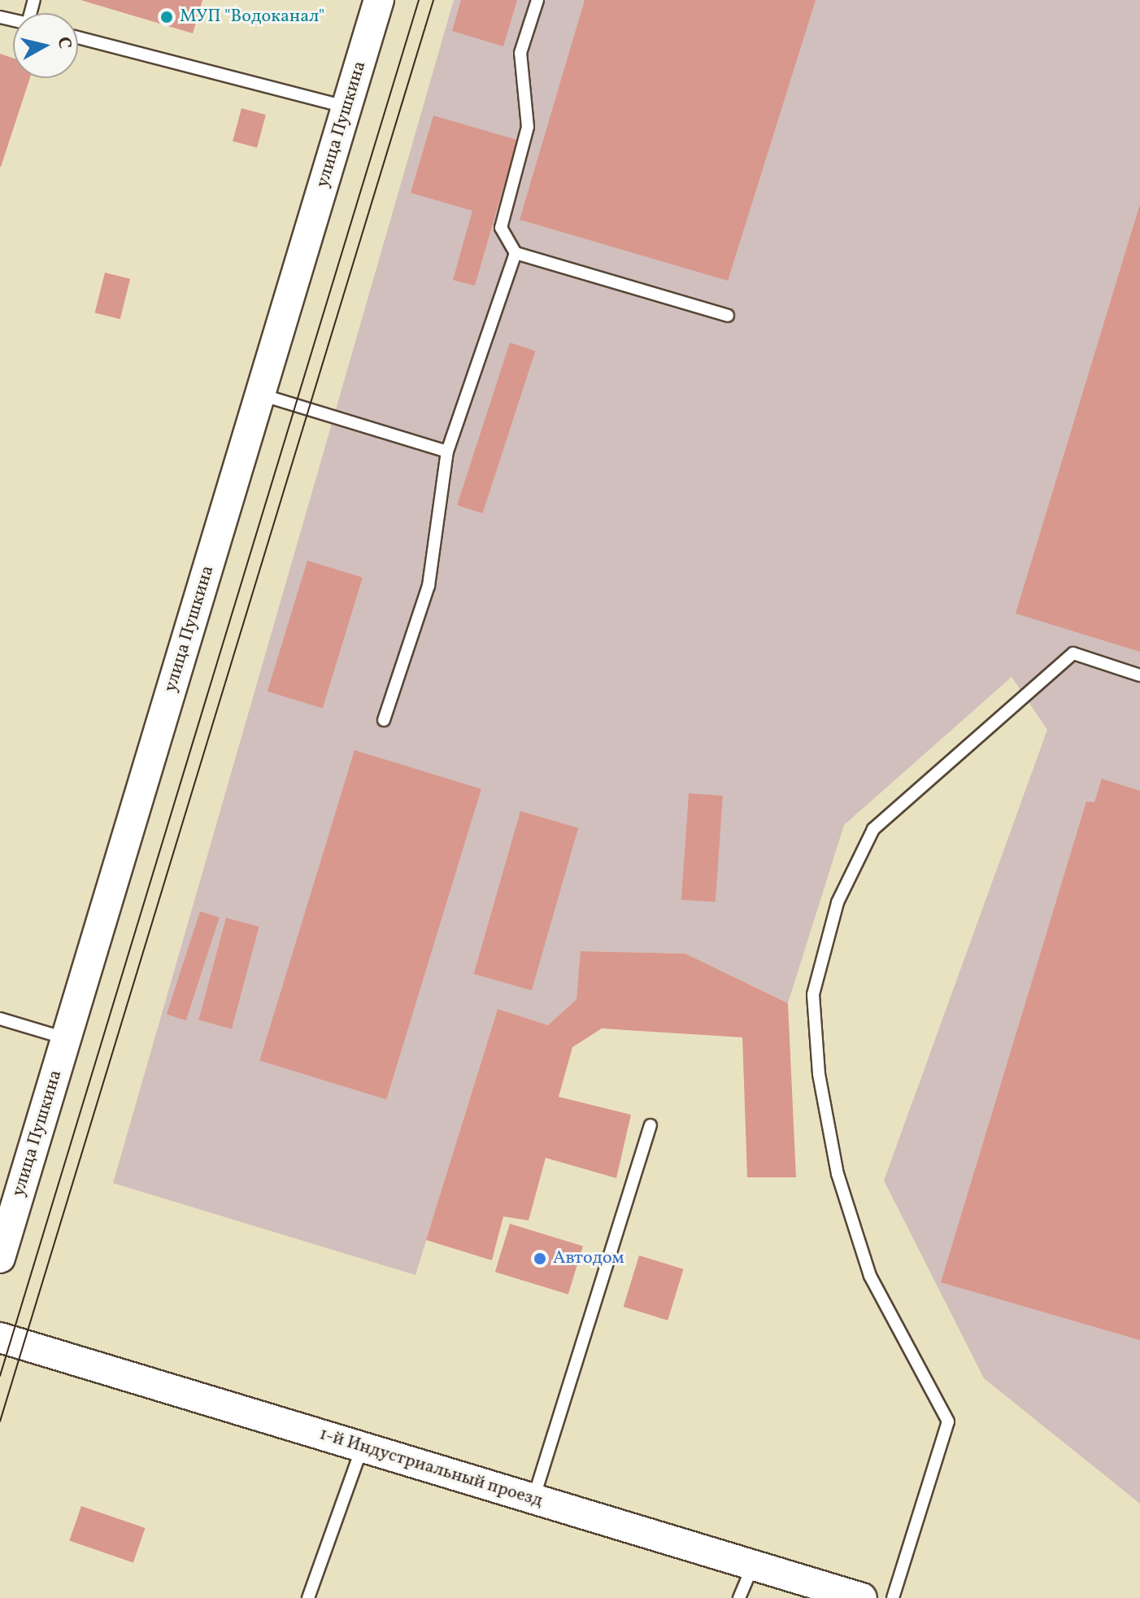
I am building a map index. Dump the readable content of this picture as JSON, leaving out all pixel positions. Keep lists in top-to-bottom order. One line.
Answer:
{"streets":{"street":["улица Пушкина","1-й Индустриальный проезд"]},"places":["МУП \"Водоканал\"","Автодом"],"north":"right"}
